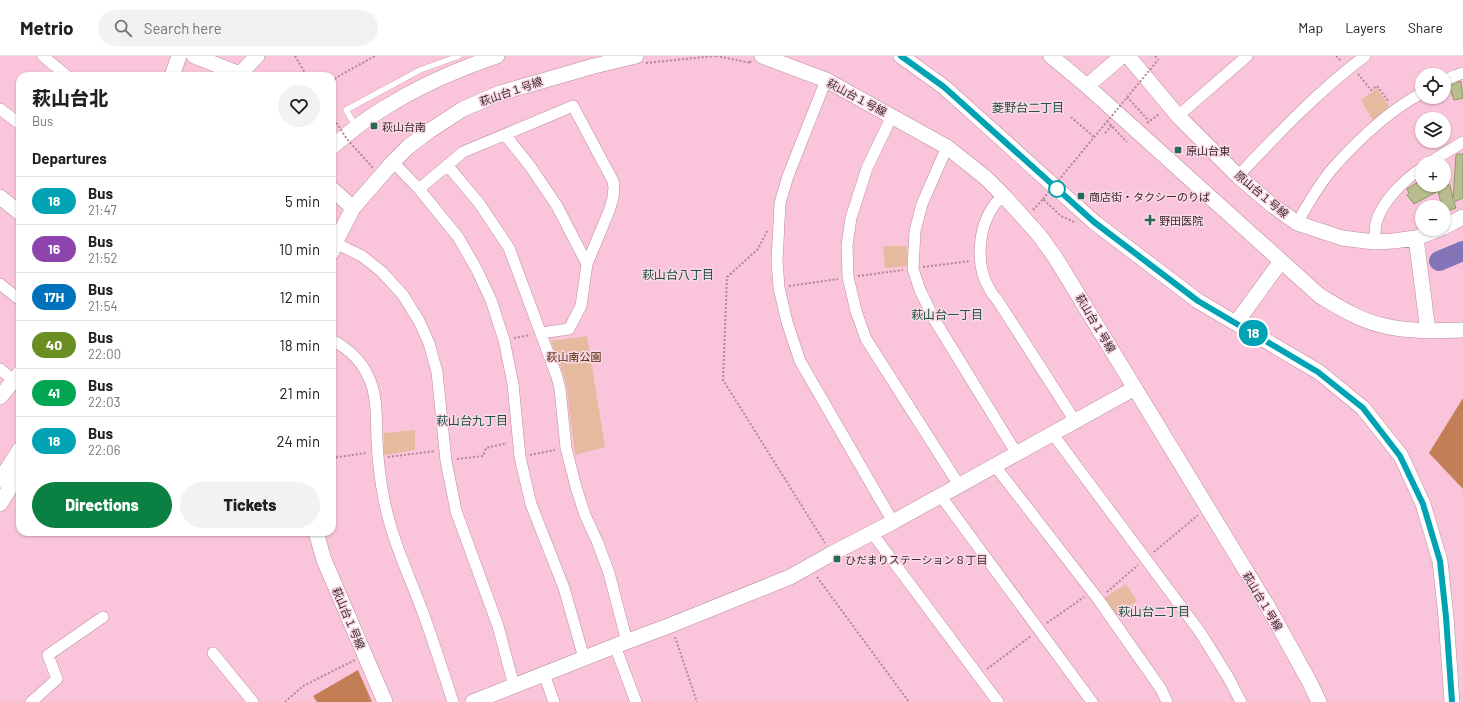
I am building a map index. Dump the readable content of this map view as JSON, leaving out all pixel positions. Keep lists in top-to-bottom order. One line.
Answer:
{"streets":{"street":["萩山台１号線","原山台１号線"]},"districts":["菱野台二丁目","萩山台八丁目","萩山台一丁目","萩山台九丁目","萩山台二丁目"],"parks":["萩山南公園"],"places":{"transit":["萩山台南","原山台東","商店街・タクシーのりば","ひだまりステーション８丁目"],"health":["野田医院"]},"lines":["bus line 18"],"page":{"header":"Metrio","search":"Search here","nav":["Map","Layers","Share"],"on_map":"18","map_buttons":["+","−"],"heading":[["萩山台北","Bus"],"Departures"],"list":[{"mark":"18","name":"Bus","note":"21:47","value":"5 min"},{"mark":"16","name":"Bus","note":"21:52","value":"10 min"},{"mark":"17H","name":"Bus","note":"21:54","value":"12 min"},{"mark":"40","name":"Bus","note":"22:00","value":"18 min"},{"mark":"41","name":"Bus","note":"22:03","value":"21 min"},{"mark":"18","name":"Bus","note":"22:06","value":"24 min"}],"buttons":["Directions","Tickets"]}}
